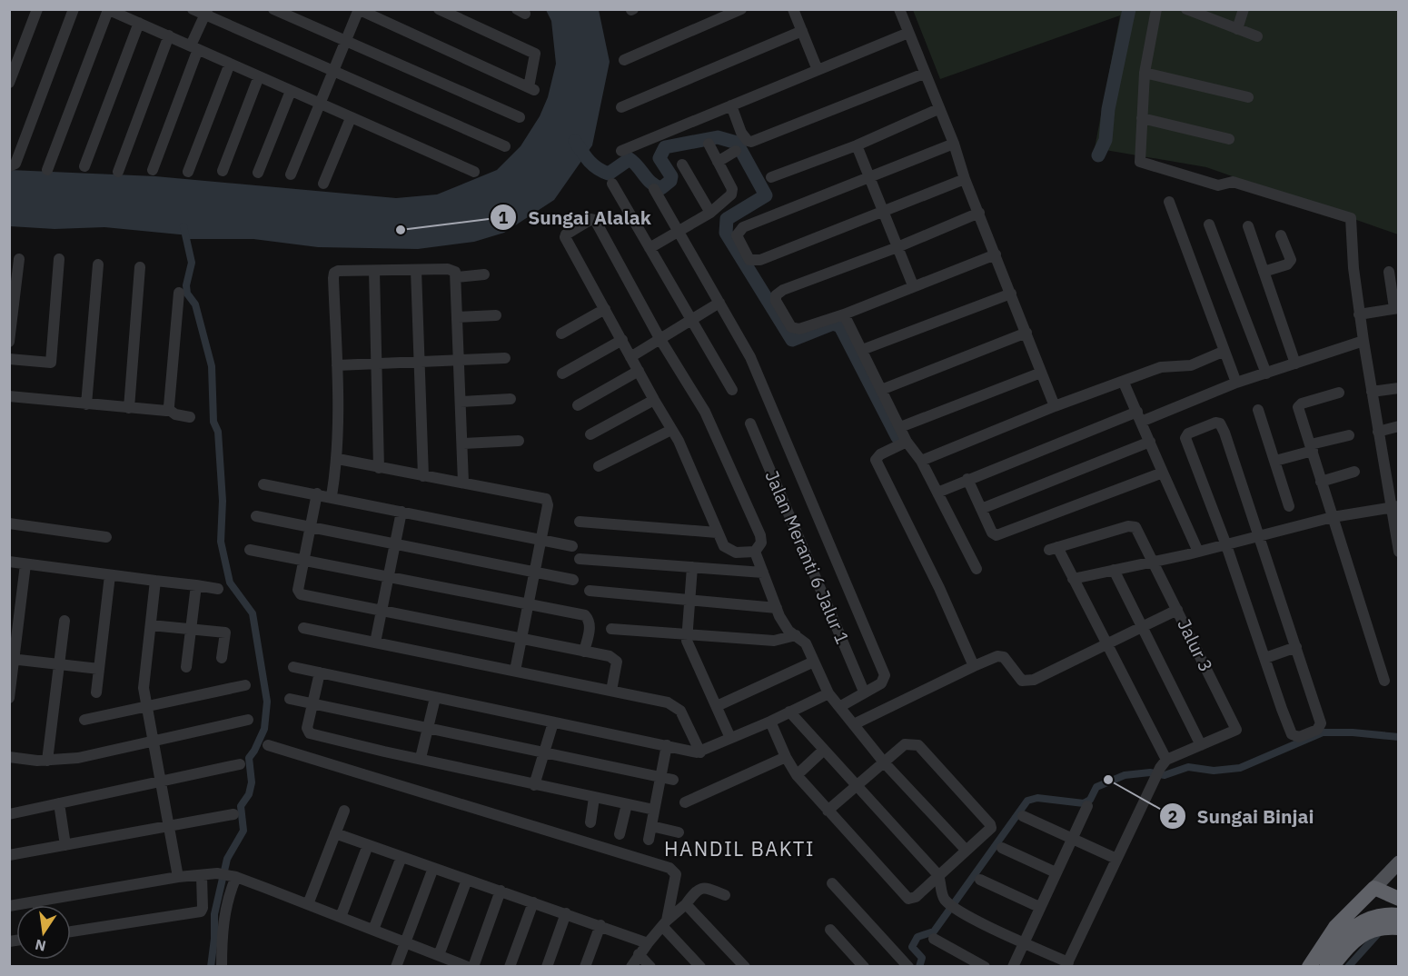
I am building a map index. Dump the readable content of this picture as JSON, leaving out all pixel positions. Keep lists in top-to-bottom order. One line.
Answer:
{"streets":{"street":["Jalan Meranti 6 Jalur 1","Jalur 3"]},"districts":["HANDIL BAKTI"],"places":["Sungai Alalak","Sungai Binjai"],"north":"bottom"}
